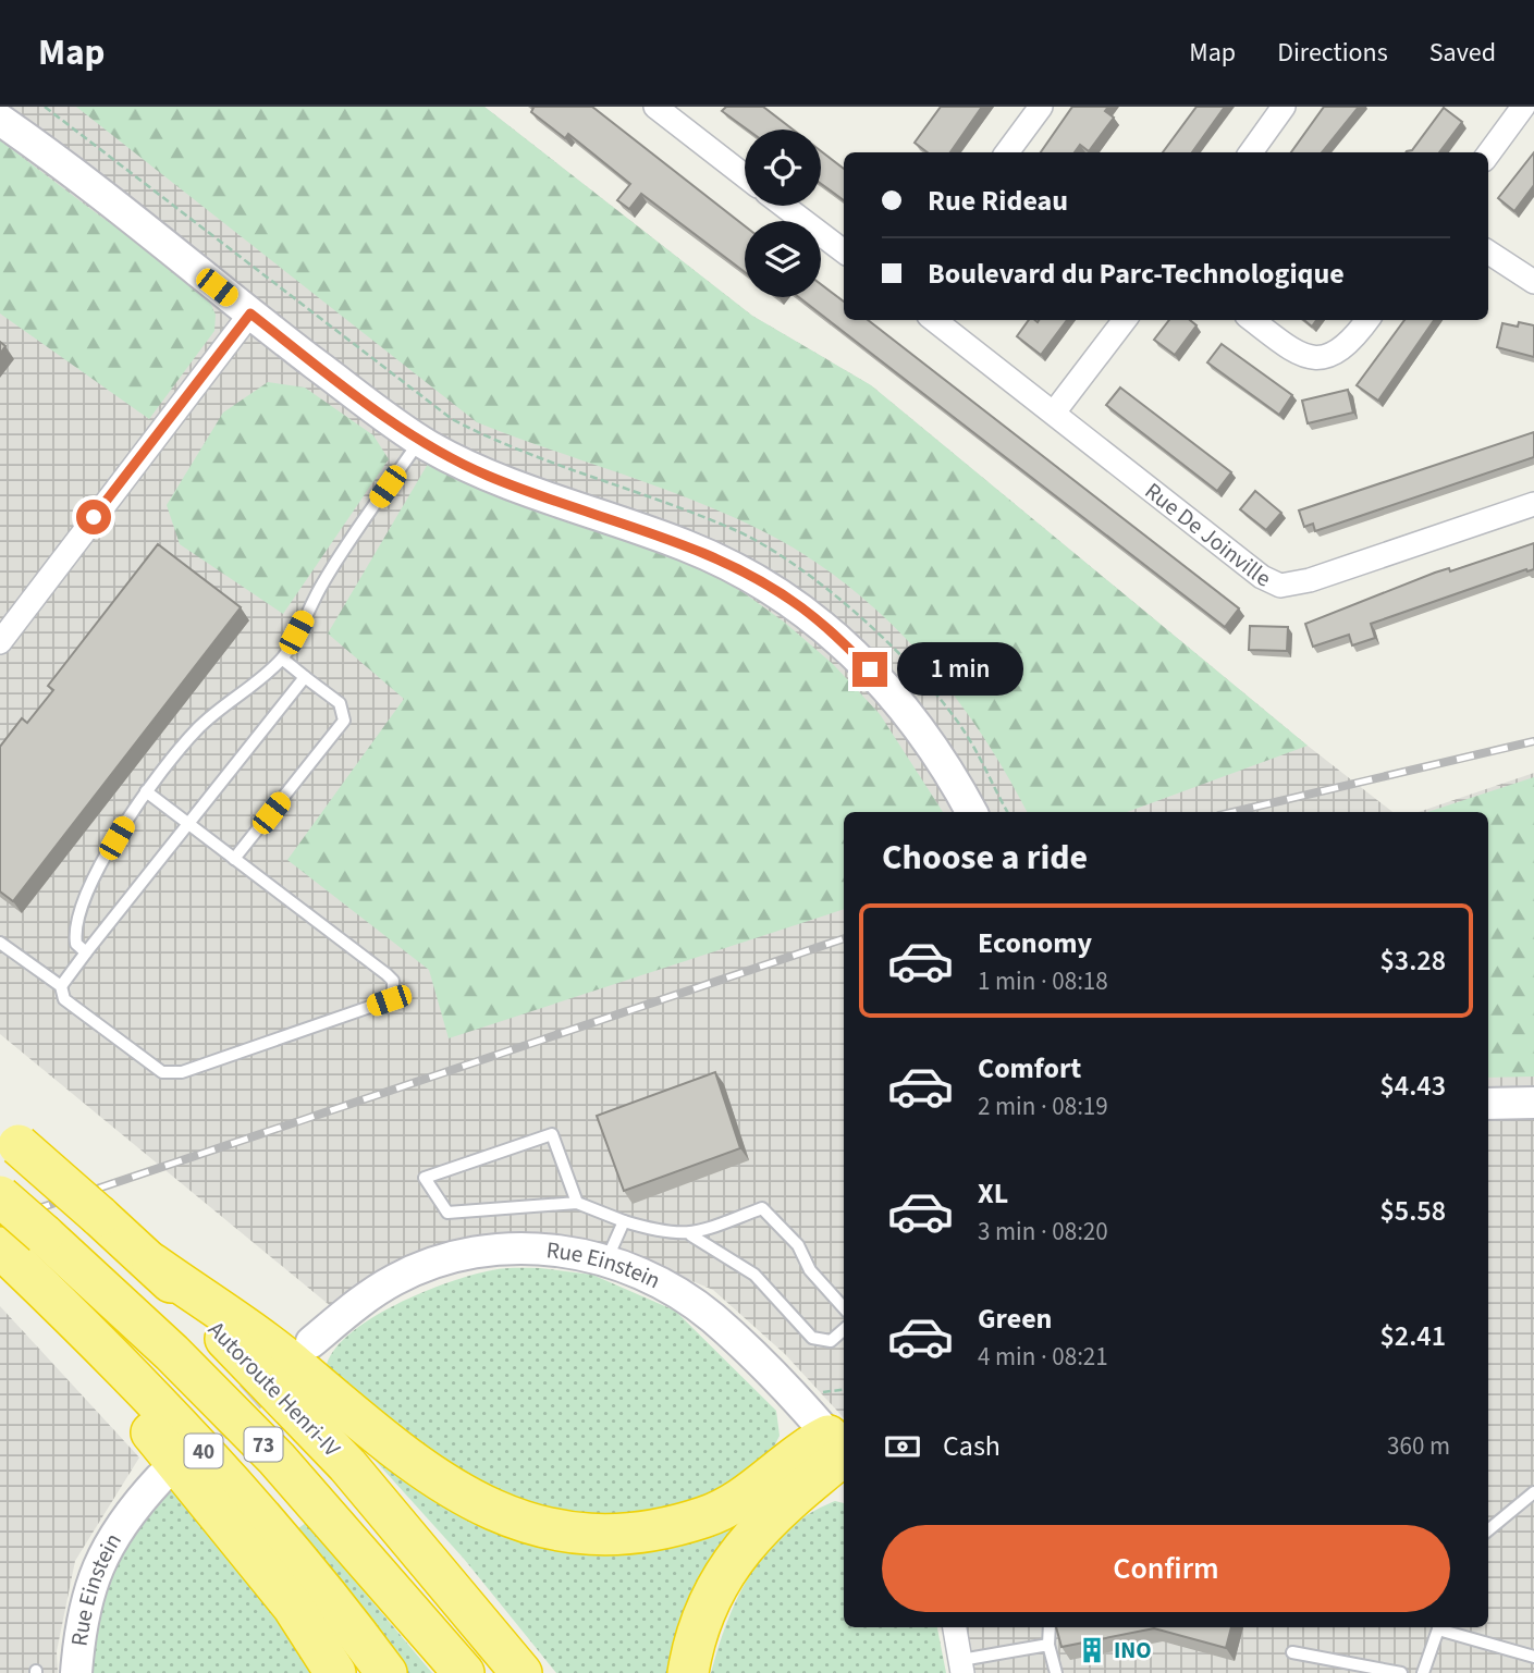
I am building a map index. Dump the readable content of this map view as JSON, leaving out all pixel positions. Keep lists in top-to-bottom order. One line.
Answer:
{"streets":{"highway":["Autoroute Henri-IV","73","40"],"street":["Rue De Joinville","Rue Einstein"]},"places":{"building":["INO"]},"page":{"header":"Map","nav":["Map","Directions","Saved"],"banner":["Rue Rideau","Boulevard du Parc-Technologique"],"bubble":"1 min","heading":"Choose a ride","list":[{"name":"Economy","note":"1 min · 08:18","value":"$3.28"},{"name":"Comfort","note":"2 min · 08:19","value":"$4.43"},{"name":"XL","note":"3 min · 08:20","value":"$5.58"},{"name":"Green","note":"4 min · 08:21","value":"$2.41"}],"pay":["Cash","360 m"],"buttons":"Confirm"}}
